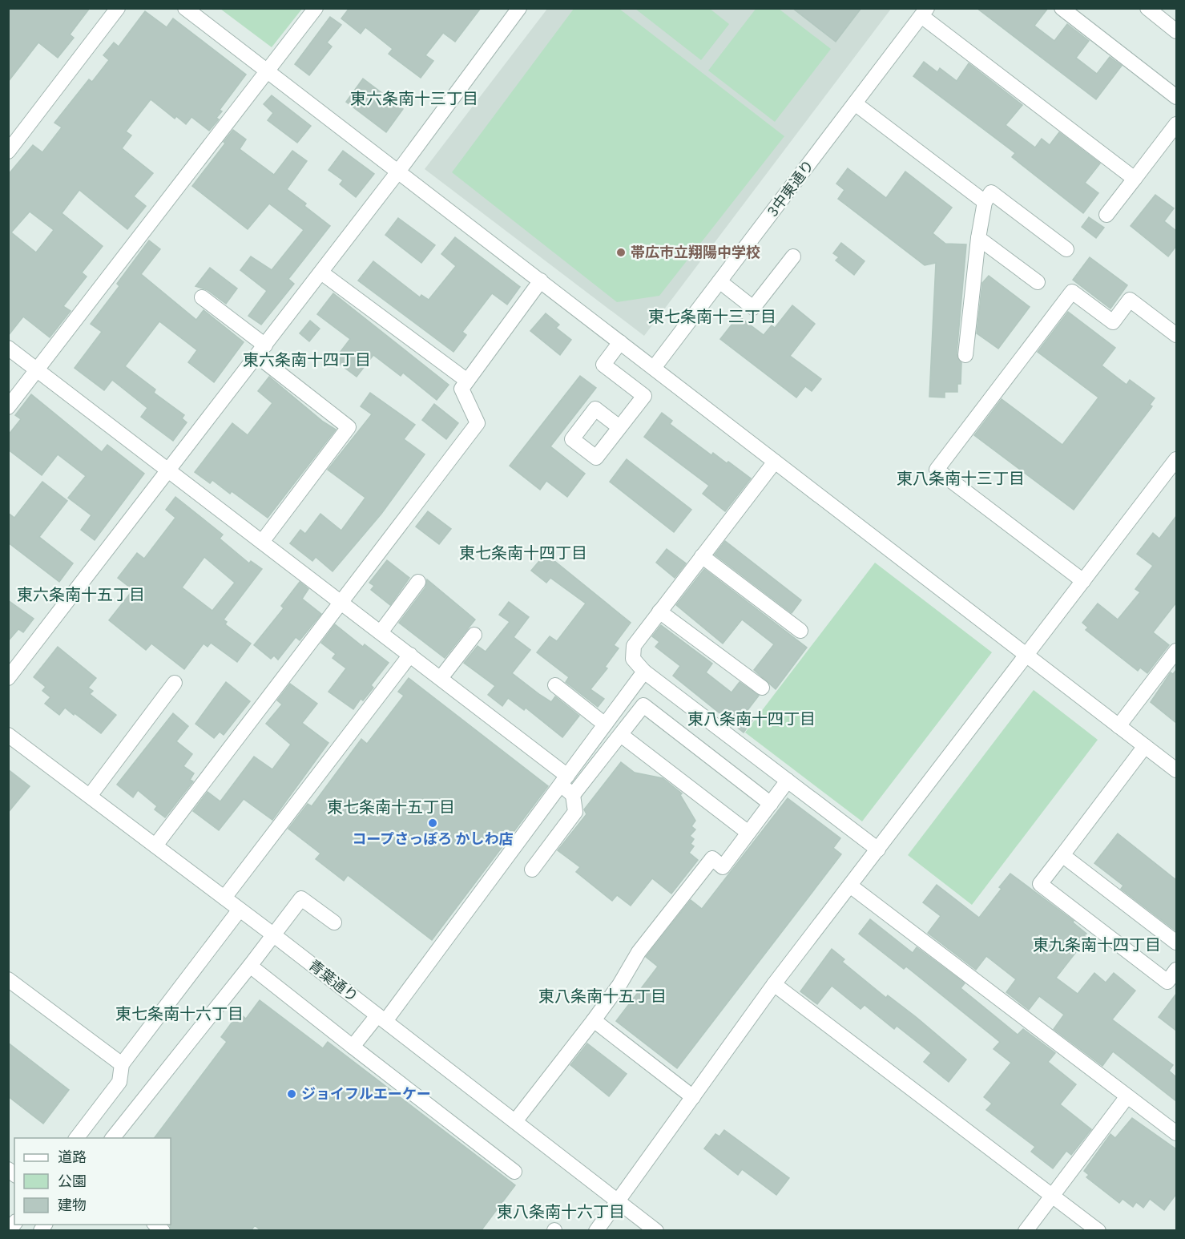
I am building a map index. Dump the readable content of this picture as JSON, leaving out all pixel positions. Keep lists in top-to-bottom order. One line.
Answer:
{"streets":{"street":["3中東通り","青葉通り"]},"districts":["東六条南十三丁目","東七条南十三丁目","東六条南十四丁目","東八条南十三丁目","東七条南十四丁目","東六条南十五丁目","東八条南十四丁目","東七条南十五丁目","東九条南十四丁目","東八条南十五丁目","東七条南十六丁目","東八条南十六丁目"],"places":["帯広市立翔陽中学校","コープさっぽろ かしわ店","ジョイフルエーケー"],"legend":["道路","公園","建物"]}
